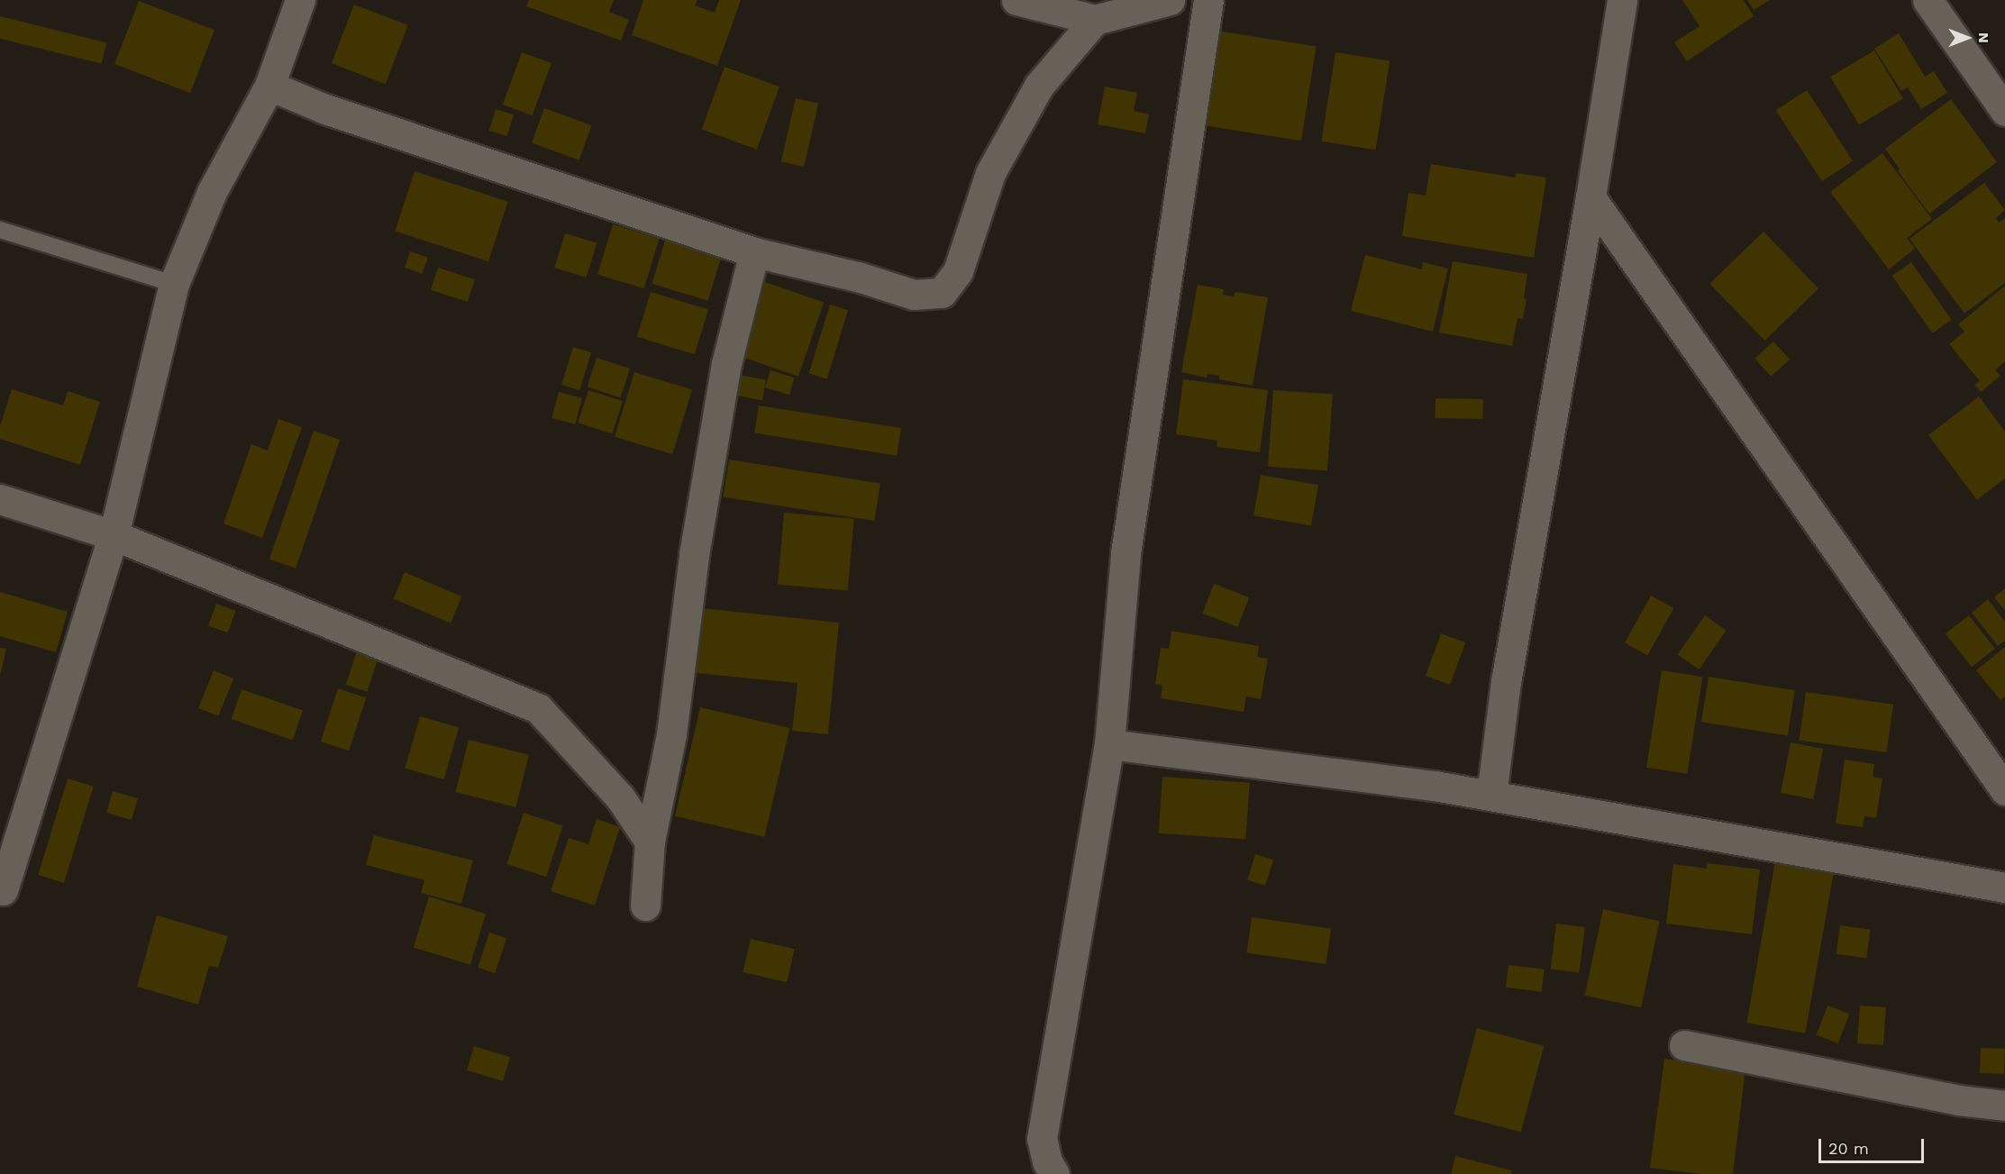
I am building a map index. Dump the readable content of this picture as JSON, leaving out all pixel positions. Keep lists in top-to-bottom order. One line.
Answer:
{"scale_bar":"20 m","north":"right"}
